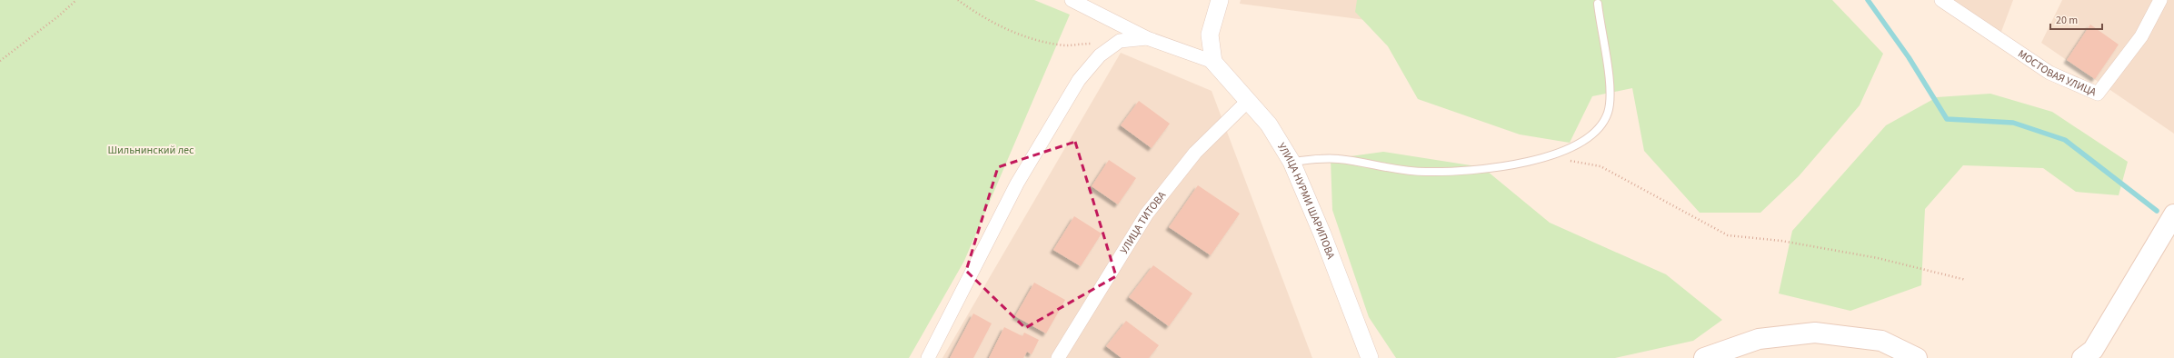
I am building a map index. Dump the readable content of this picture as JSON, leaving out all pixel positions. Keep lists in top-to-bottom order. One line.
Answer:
{"streets":{"street":["МОСТОВАЯ УЛИЦА","УЛИЦА НУРМИ ШАРИПОВА","УЛИЦА ТИТОВА"]},"crossings":[["УЛИЦА НУРМИ ШАРИПОВА","УЛИЦА ТИТОВА"]],"parks":["Шильнинский лес"],"scale_bar":"20 m"}
